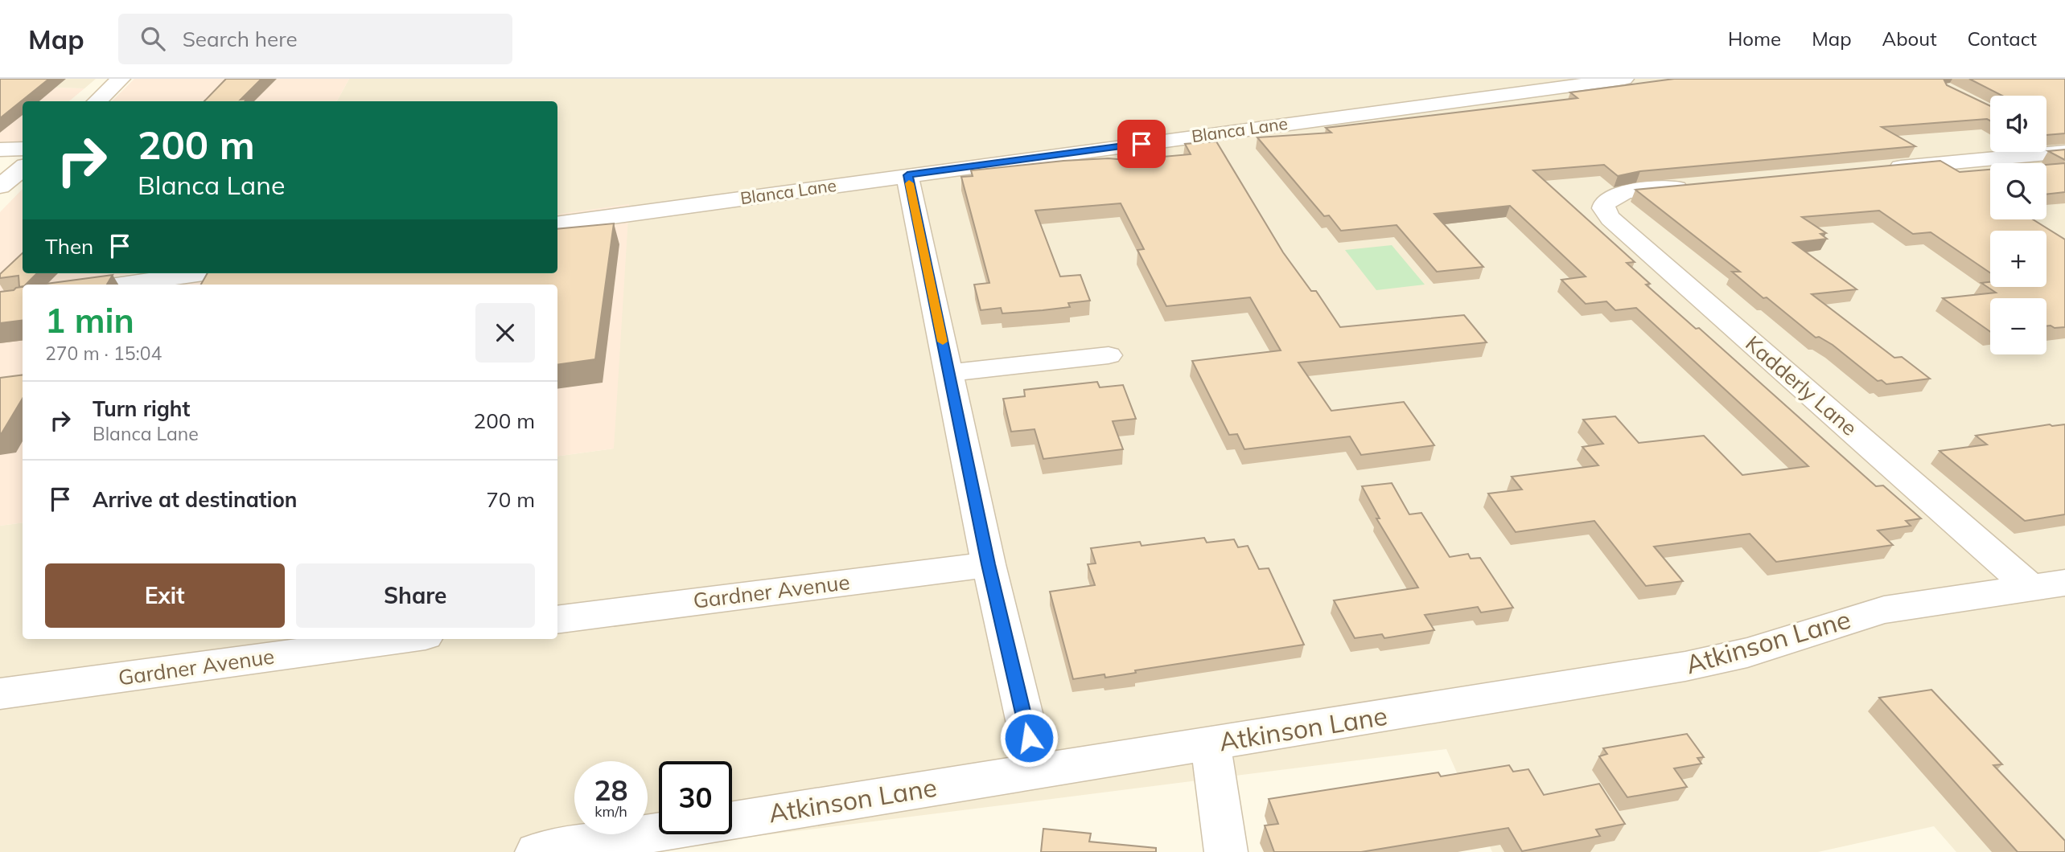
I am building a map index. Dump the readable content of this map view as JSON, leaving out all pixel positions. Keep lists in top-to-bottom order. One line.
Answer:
{"streets":{"street":["Blanca Lane","Kadderly Lane","Gardner Avenue","Atkinson Lane"]},"crossings":[["Kadderly Lane","Atkinson Lane"]],"page":{"header":"Map","search":"Search here","nav":["Home","Map","About","Contact"],"map_buttons":["+","−"],"turn":["200 m","Blanca Lane"],"then":"Then","heading":["1 min","270 m · 15:04"],"list":[{"name":"Turn right","note":"Blanca Lane","value":"200 m"},{"name":"Arrive at destination","value":"70 m"}],"buttons":["Exit","Share"],"speed":"28 km/h","limit":"30"}}
